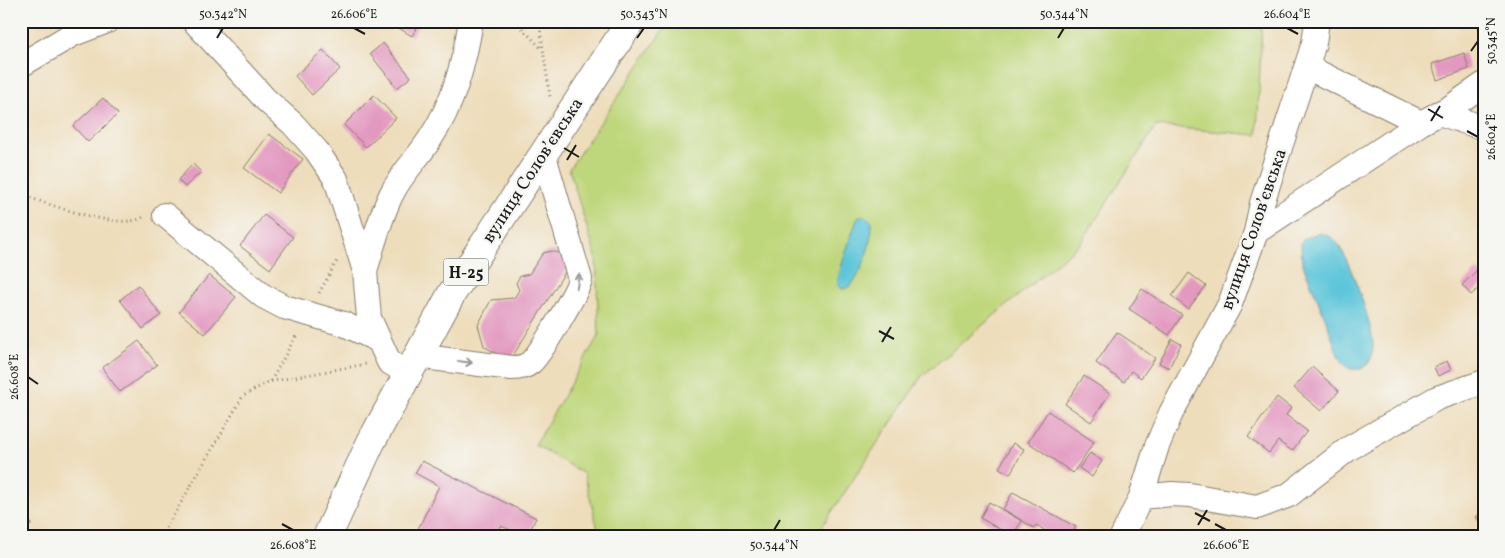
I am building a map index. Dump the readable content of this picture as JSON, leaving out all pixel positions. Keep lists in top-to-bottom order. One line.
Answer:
{"streets":{"main road":["вулиця Соловʼєвська","Н-25"]},"coordinates":["50.342°N","26.606°E","50.343°N","50.344°N","26.604°E","50.345°N","26.608°E"]}
